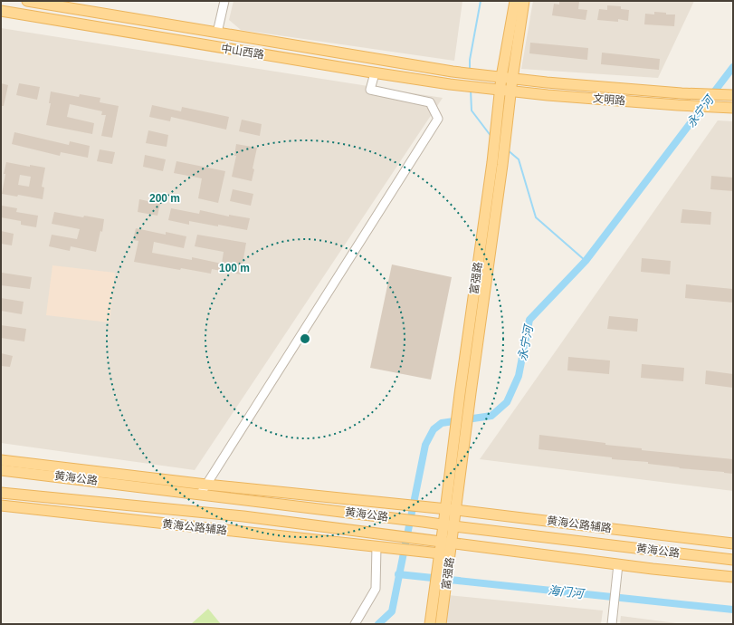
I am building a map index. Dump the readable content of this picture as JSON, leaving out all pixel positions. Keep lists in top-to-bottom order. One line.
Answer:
{"streets":{"main road":["中山西路","文明路","富强路","黄海公路","黄海公路辅路"]},"crossings":[["中山西路","文明路"],["文明路","富强路"],["富强路","黄海公路"],["富强路","黄海公路辅路"]],"water":["永宁河","海门河"],"rings":["200 m","100 m"]}
